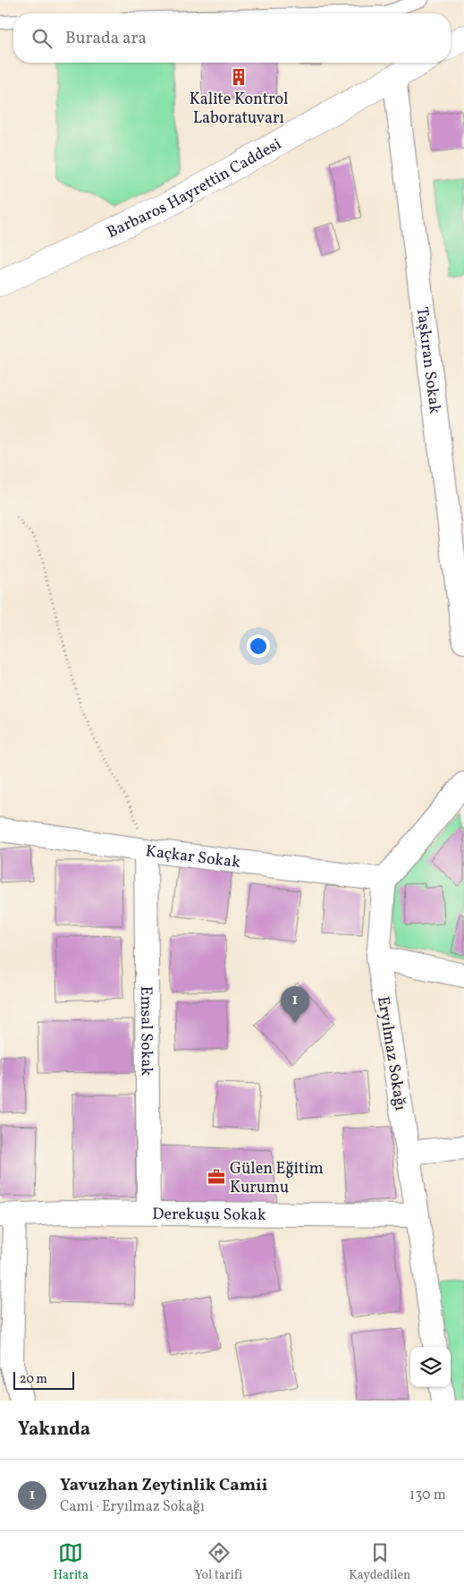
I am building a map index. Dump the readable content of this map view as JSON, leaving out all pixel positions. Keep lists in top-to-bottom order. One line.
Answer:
{"streets":{"street":["Barbaros Hayrettin Caddesi","Taşkıran Sokak","Kaçkar Sokak","Emsal Sokak","Eryılmaz Sokağı","Derekuşu Sokak"]},"crossings":[["Barbaros Hayrettin Caddesi","Taşkıran Sokak"],["Kaçkar Sokak","Emsal Sokak"],["Kaçkar Sokak","Eryılmaz Sokağı"],["Emsal Sokak","Derekuşu Sokak"],["Eryılmaz Sokağı","Derekuşu Sokak"]],"places":{"building":["Kalite Kontrol Laboratuvarı"],"office":["Gülen Eği̇ti̇m Kurumu"]},"scale_bar":"20 m","page":{"search":"Burada ara","pins":"1","scale":"20 m","heading":"Yakında","list":[{"mark":"1","name":"Yavuzhan Zeytinlik Camii","note":"Cami · Eryılmaz Sokağı","value":"130 m"}],"nav":["Harita","Yol tarifi","Kaydedilen"]}}
